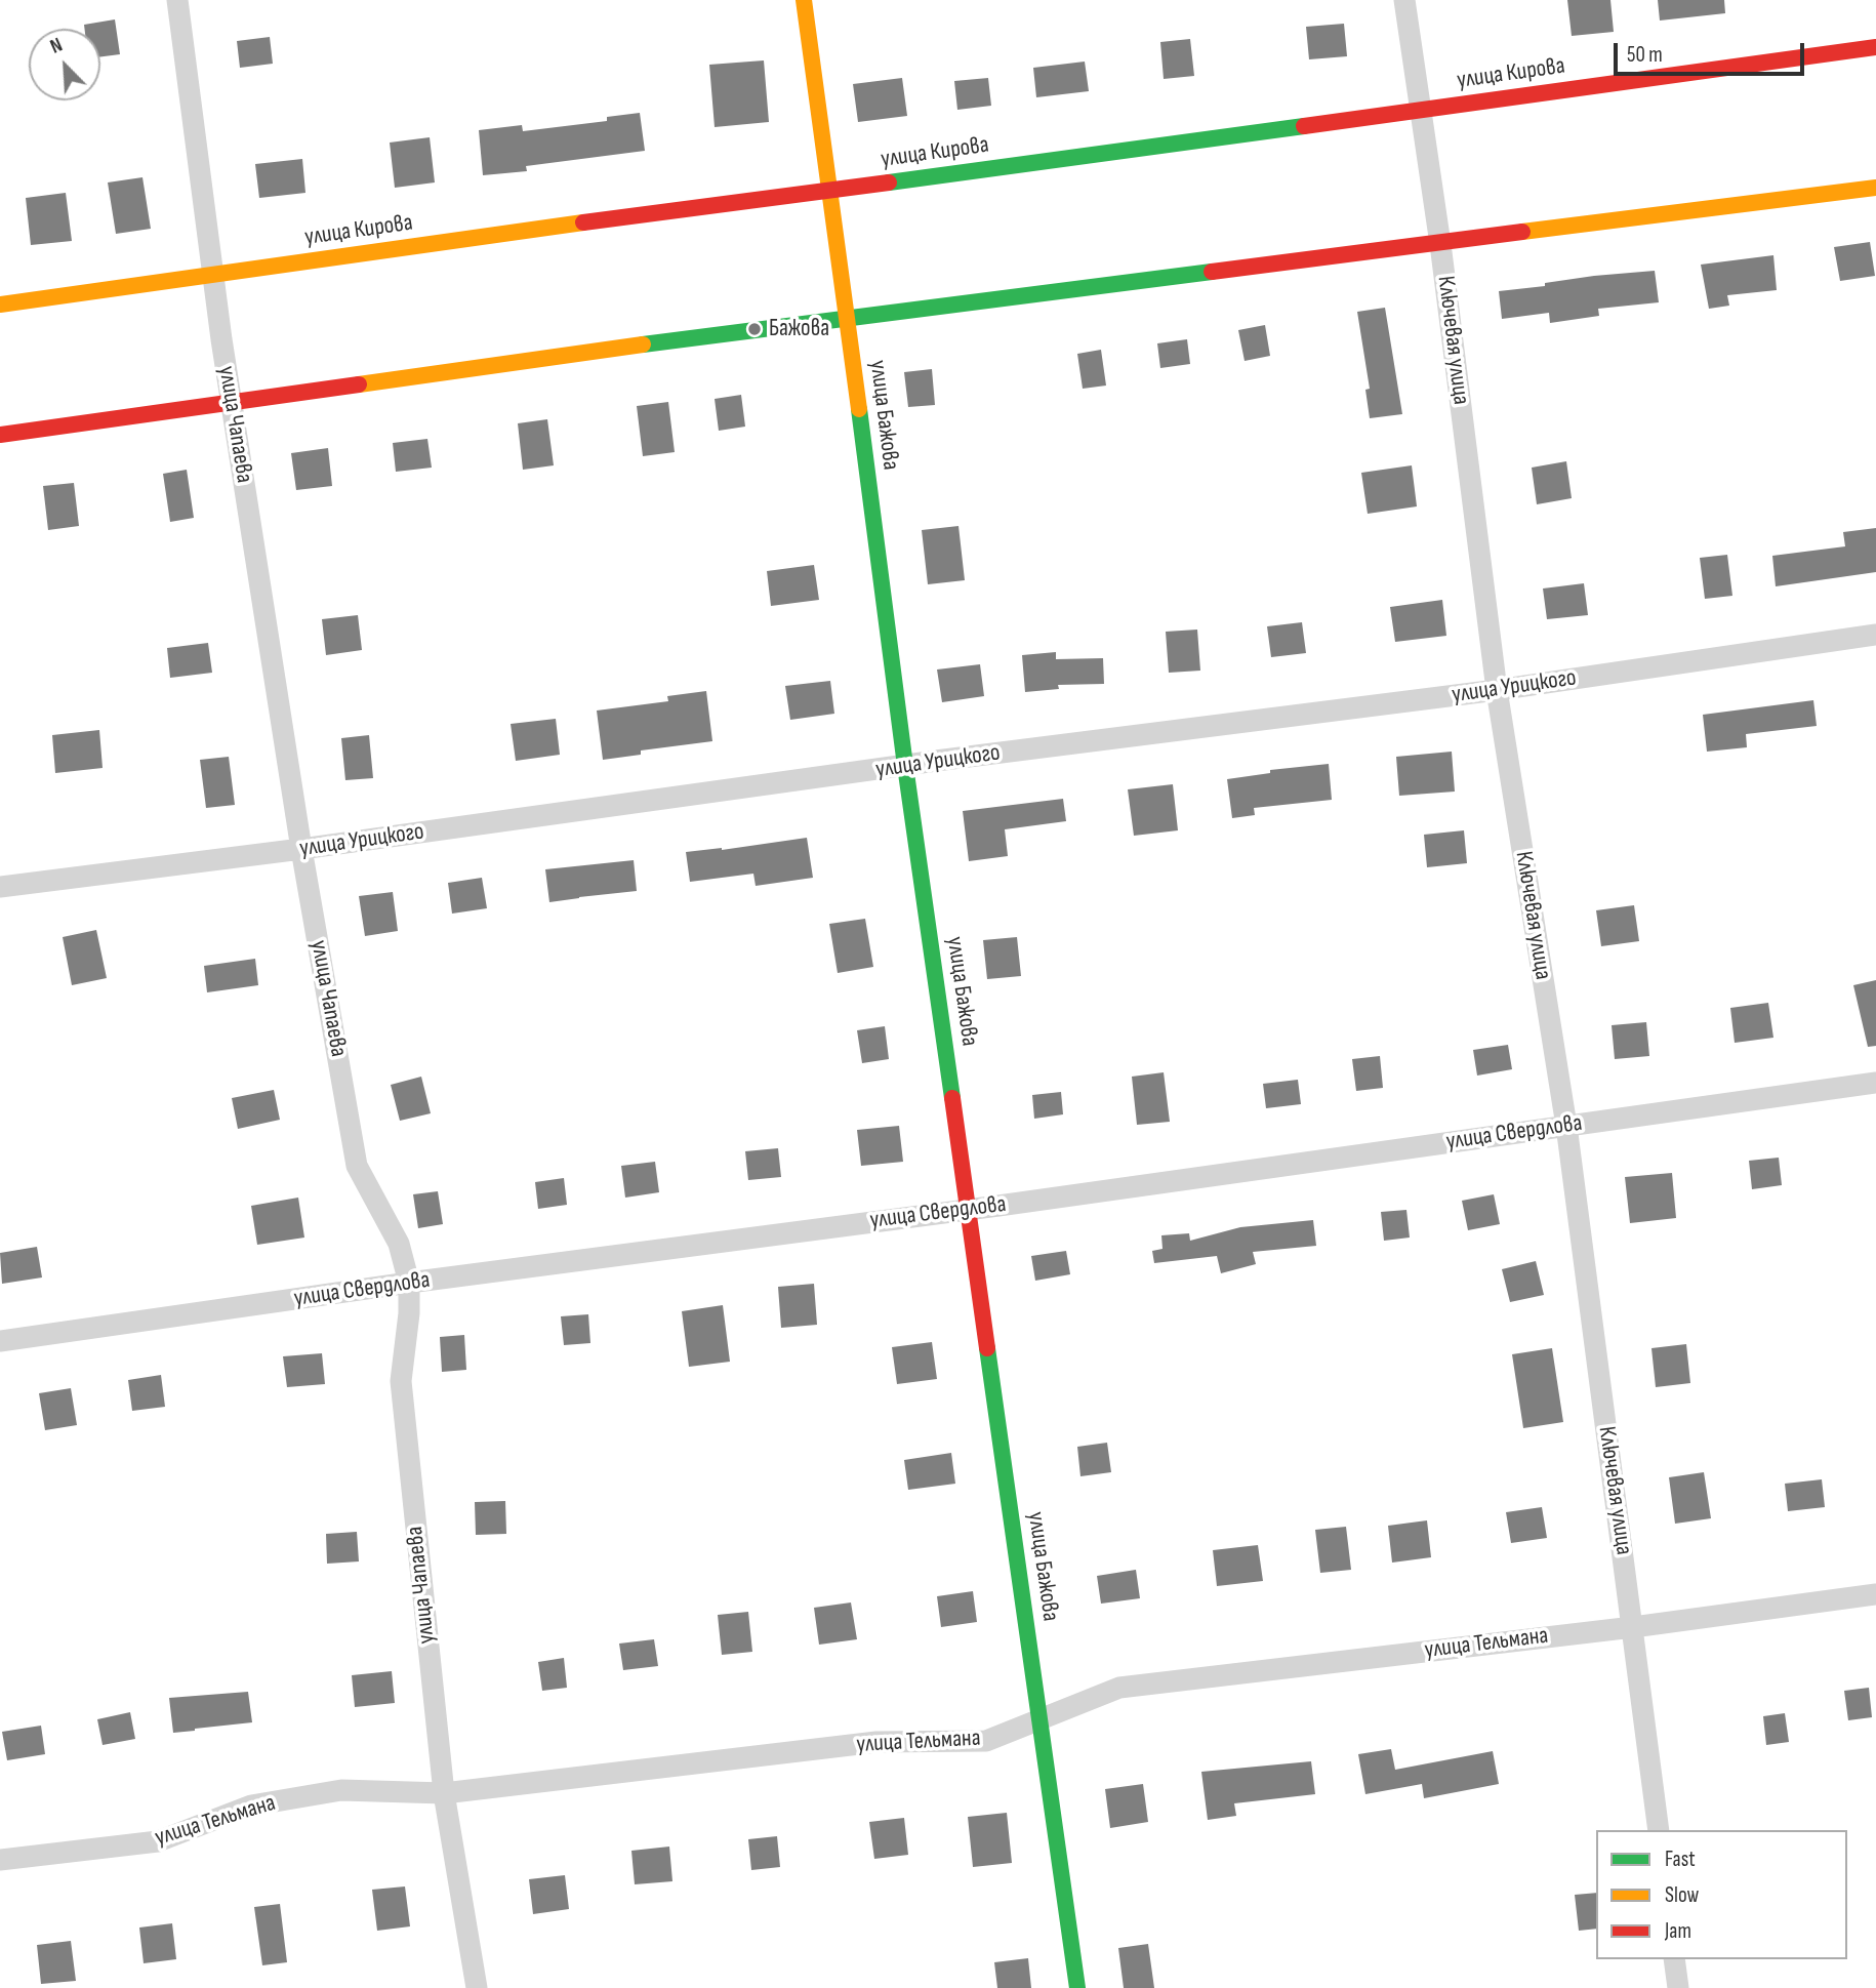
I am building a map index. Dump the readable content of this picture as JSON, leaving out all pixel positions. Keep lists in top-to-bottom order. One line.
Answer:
{"streets":{"main road":["улица Кирова","улица Бажова"],"street":["Ключевая улица","улица Чапаева","улица Урицкого","улица Свердлова","улица Тельмана"]},"crossings":[["улица Кирова","Ключевая улица"],["улица Кирова","улица Бажова"],["улица Кирова","улица Чапаева"],["Ключевая улица","улица Урицкого"],["Ключевая улица","улица Свердлова"],["Ключевая улица","улица Тельмана"],["улица Бажова","улица Урицкого"],["улица Бажова","улица Свердлова"],["улица Бажова","улица Тельмана"],["улица Чапаева","улица Урицкого"],["улица Чапаева","улица Свердлова"],["улица Чапаева","улица Тельмана"]],"places":["Бажова"],"legend":["Fast","Slow","Jam"],"scale_bar":"50 m","north":"top left"}
